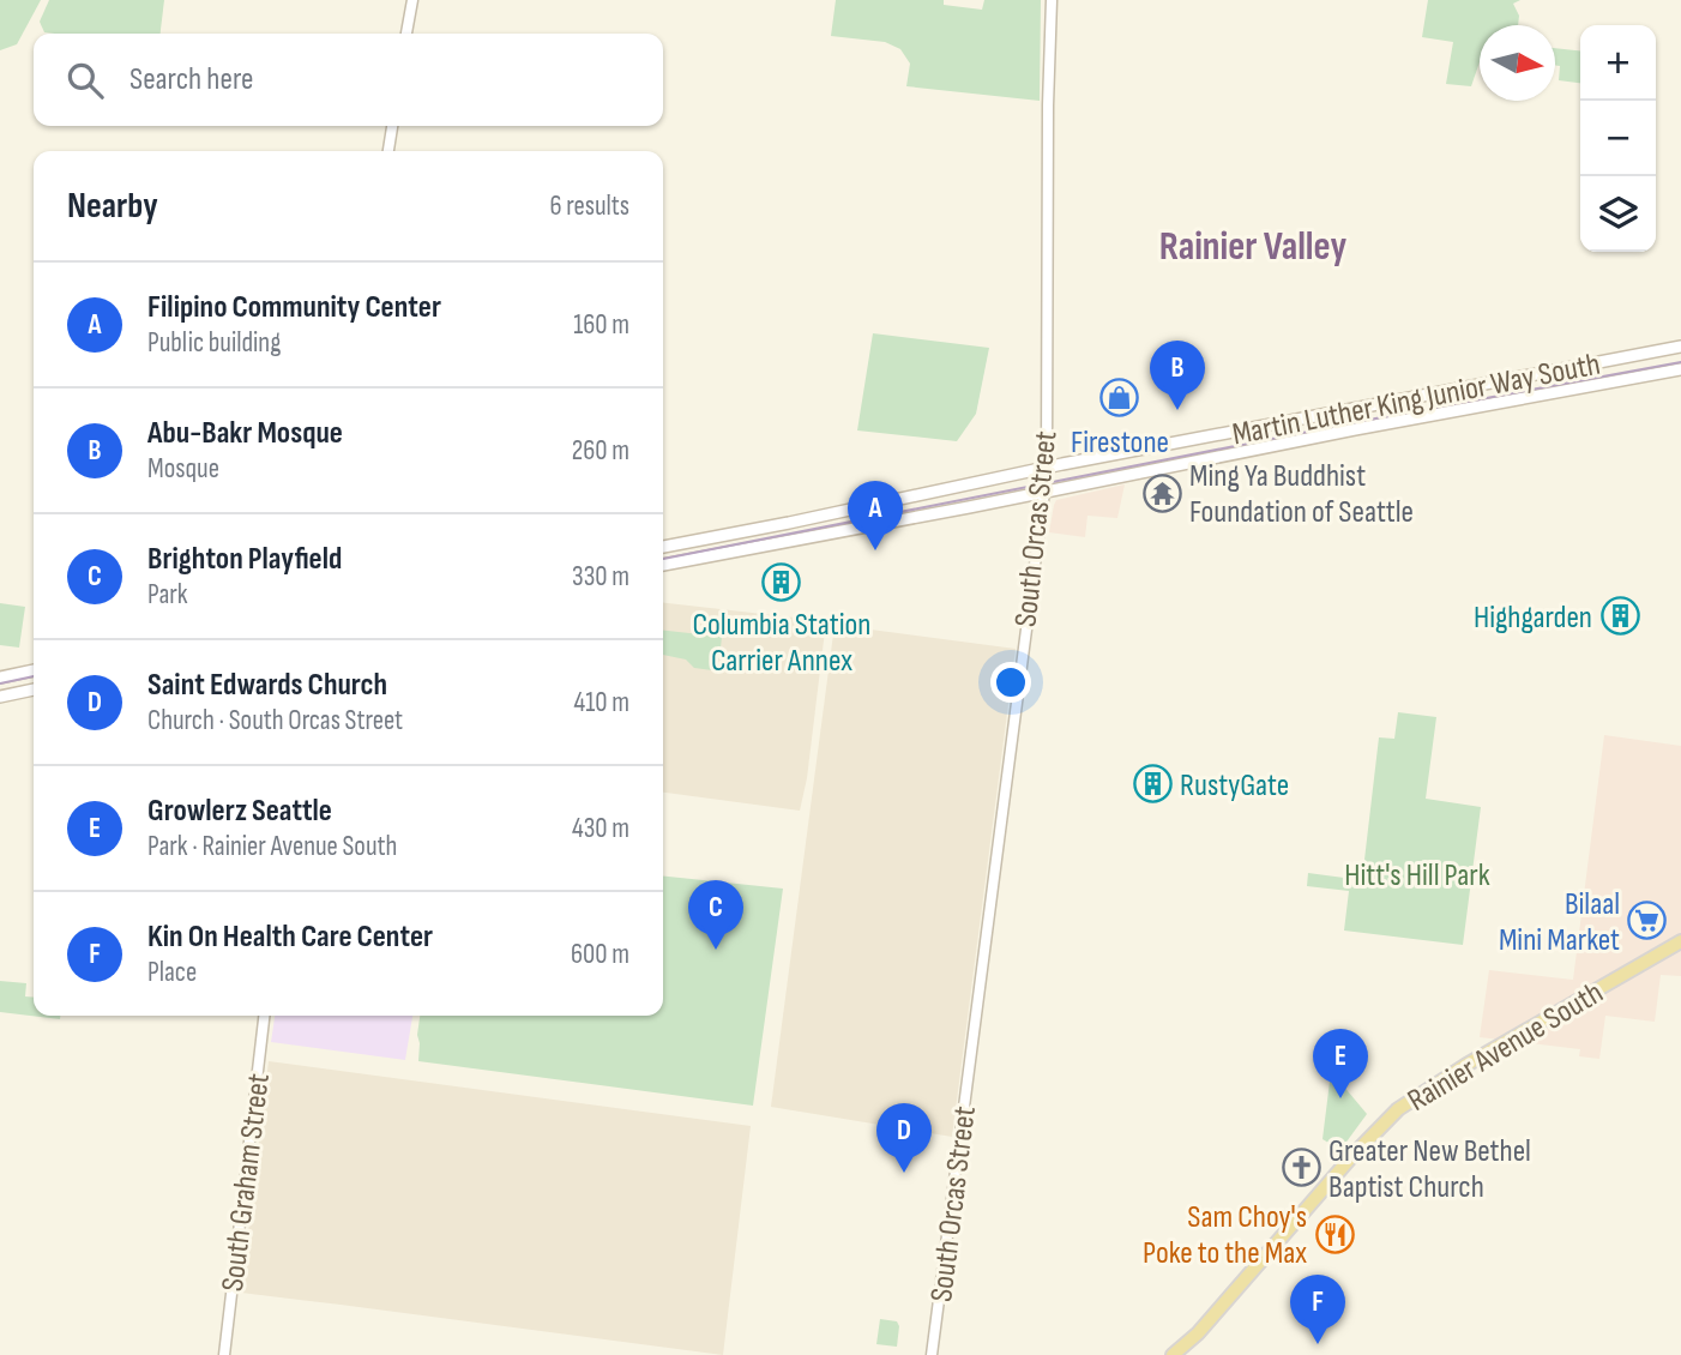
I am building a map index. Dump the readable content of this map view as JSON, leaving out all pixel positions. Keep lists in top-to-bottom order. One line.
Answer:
{"streets":{"main road":["Martin Luther King Junior Way South","Rainier Avenue South"],"street":["South Orcas Street","South Graham Street"]},"crossings":[["Martin Luther King Junior Way South","South Orcas Street"]],"districts":["Rainier Valley"],"parks":["Hitt's Hill Park"],"places":{"shop":["Firestone"],"temple":["Ming Ya Buddhist Foundation of Seattle"],"building":["Columbia Station Carrier Annex","Highgarden","RustyGate"],"supermarket":["Bilaal Mini Market"],"church":["Greater New Bethel Baptist Church"],"restaurant":["Sam Choy's Poke to the Max"]},"north":"right","page":{"map_buttons":["+","−"],"search":"Search here","heading":["Nearby","6 results"],"list":[{"mark":"A","name":"Filipino Community Center","note":"Public building","value":"160 m"},{"mark":"B","name":"Abu-Bakr Mosque","note":"Mosque","value":"260 m"},{"mark":"C","name":"Brighton Playfield","note":"Park","value":"330 m"},{"mark":"D","name":"Saint Edwards Church","note":"Church · South Orcas Street","value":"410 m"},{"mark":"E","name":"Growlerz Seattle","note":"Park · Rainier Avenue South","value":"430 m"},{"mark":"F","name":"Kin On Health Care Center","note":"Place","value":"600 m"}],"pins":["B","A","C","E","D","F"]}}
